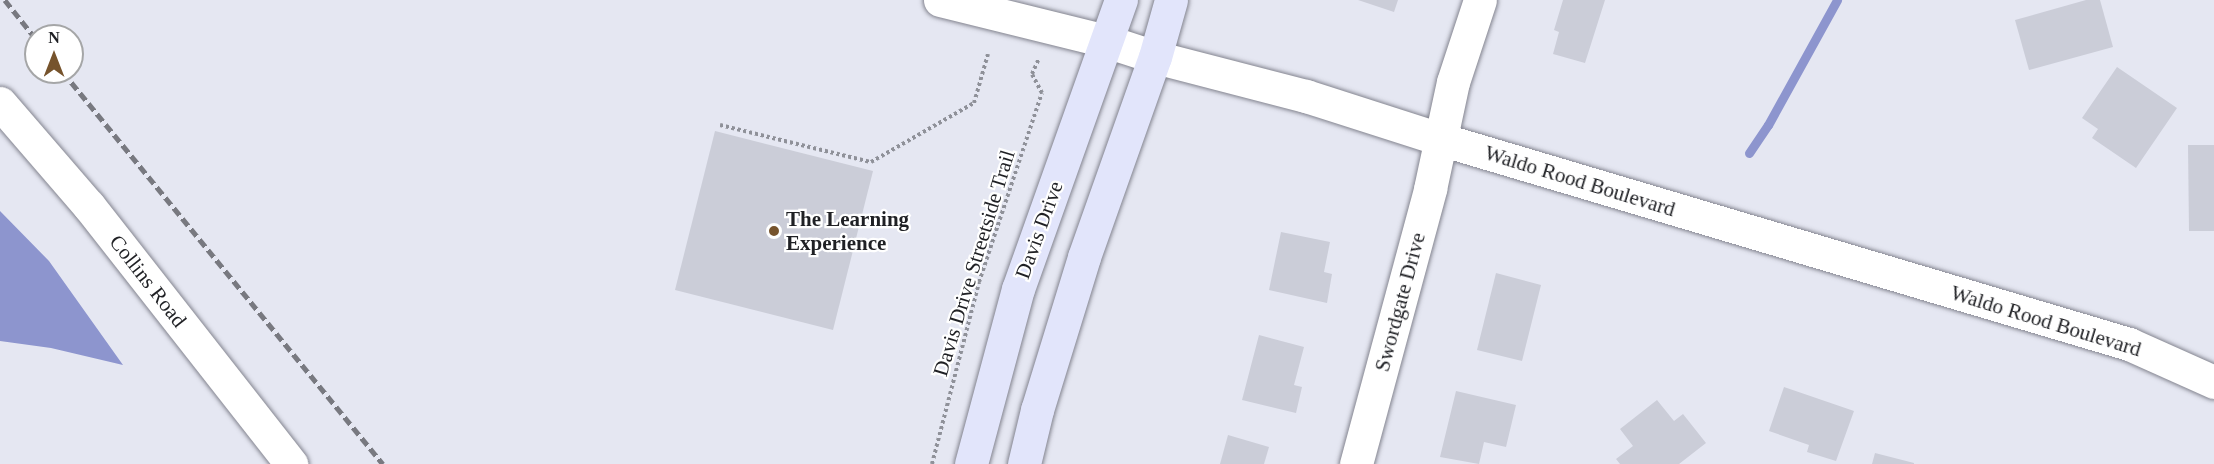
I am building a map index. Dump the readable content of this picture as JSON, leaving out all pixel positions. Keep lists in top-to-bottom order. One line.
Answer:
{"streets":{"main road":["Davis Drive"],"street":["Waldo Rood Boulevard","Collins Road","Swordgate Drive"],"path":["Davis Drive Streetside Trail"]},"crossings":[["Waldo Rood Boulevard","Davis Drive"],["Waldo Rood Boulevard","Swordgate Drive"]],"places":["The Learning Experience"],"north":"top"}
